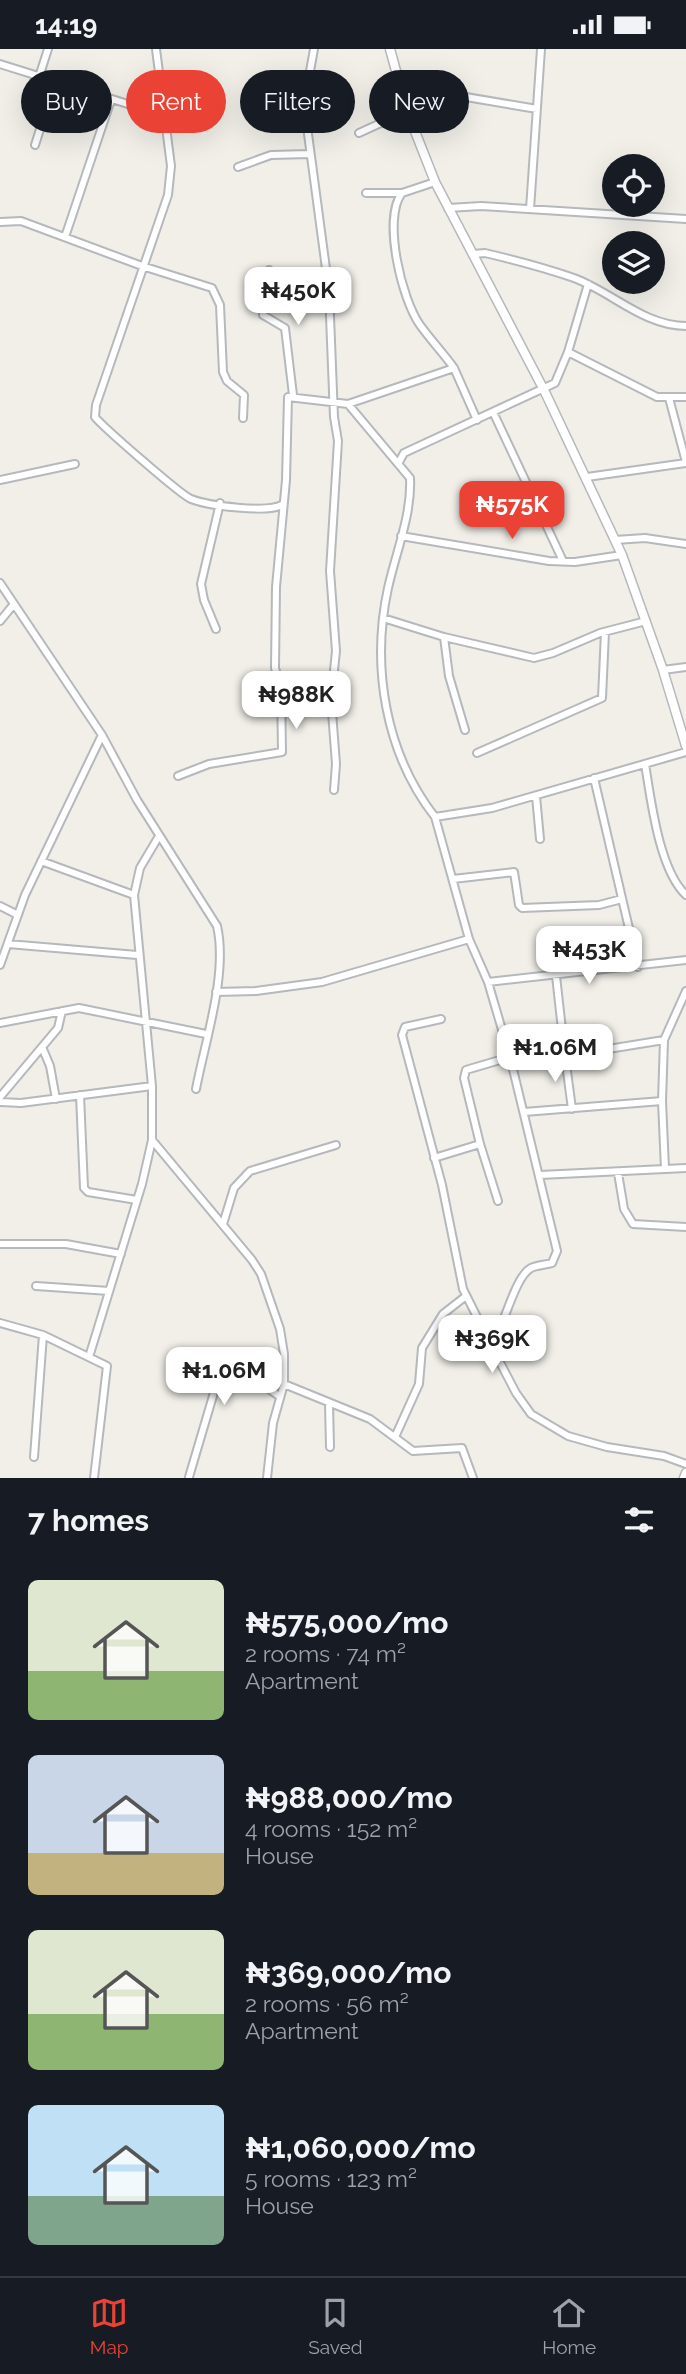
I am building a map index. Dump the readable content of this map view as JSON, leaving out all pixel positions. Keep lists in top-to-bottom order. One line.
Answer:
{"page":{"status":"14:19","chip":["Buy","Rent","Filters","New"],"price":["₦450K","₦575K","₦988K","₦453K","₦1.06M","₦369K","₦1.06M"],"heading":"7 homes","list":[{"name":"₦575,000/mo","note":"2 rooms · 74 m² · Apartment"},{"name":"₦988,000/mo","note":"4 rooms · 152 m² · House"},{"name":"₦369,000/mo","note":"2 rooms · 56 m² · Apartment"},{"name":"₦1,060,000/mo","note":"5 rooms · 123 m² · House"}],"tabs":["Map","Saved","Home"]}}
